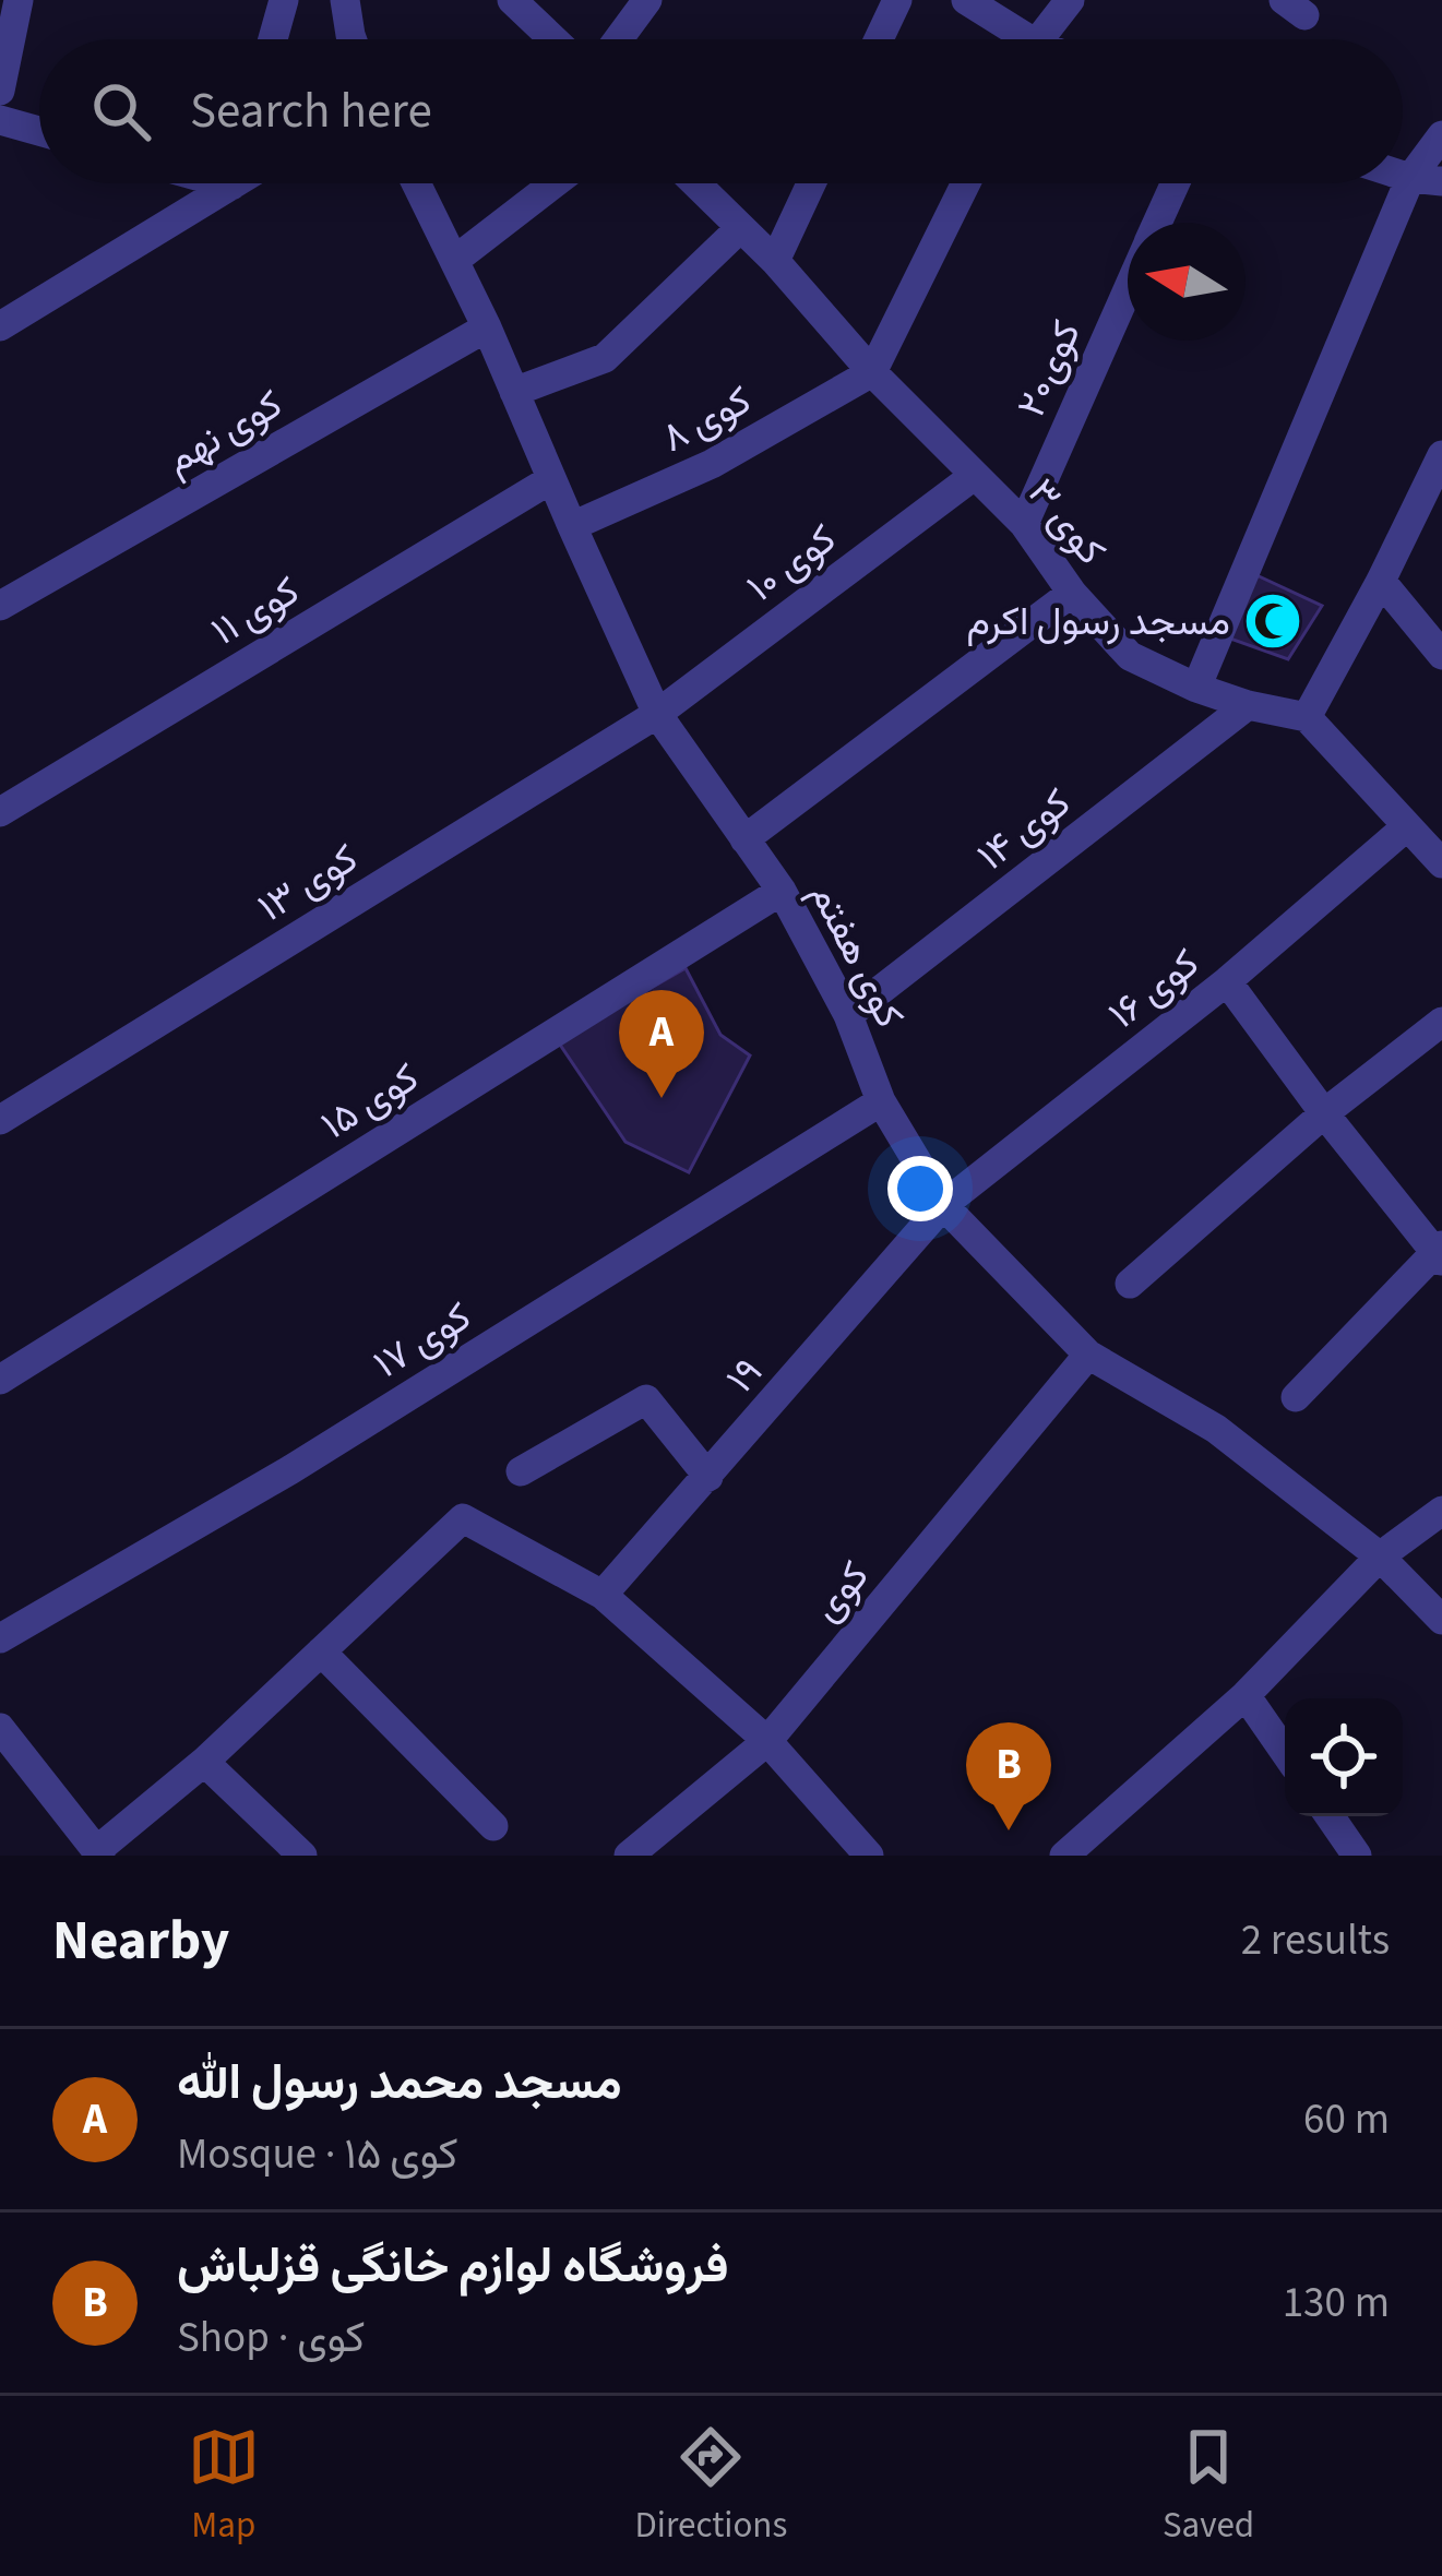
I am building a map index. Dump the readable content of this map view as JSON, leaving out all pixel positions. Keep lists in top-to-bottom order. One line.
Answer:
{"streets":{"street":["کوی۲۰","کوی ۸","کوی نهم","کوی ۳","کوی ۱۰","کوی ۱۱","کوی ۱۴","کوی ۱۳","کوی هفتم","کوی ۱۶","کوی ۱۵","کوی ۱۷","۱۹","کوی"]},"crossings":[["کوی۲۰","کوی ۳"],["کوی ۸","کوی ۳"],["کوی ۸","کوی هفتم"],["کوی نهم","کوی هفتم"],["کوی ۳","کوی ۱۰"],["کوی ۳","کوی ۱۴"],["کوی ۱۰","کوی ۱۳"],["کوی ۱۰","کوی هفتم"],["کوی ۱۱","کوی هفتم"],["کوی ۱۴","کوی هفتم"],["کوی ۱۳","کوی هفتم"],["کوی هفتم","کوی ۱۶"],["کوی هفتم","کوی ۱۵"],["کوی هفتم","کوی ۱۷"],["کوی هفتم","۱۹"],["کوی هفتم","کوی"],["کوی ۱۶","۱۹"]],"places":{"mosque":["مسجد رسول اکرم"]},"north":"left","page":{"search":"Search here","pins":["A","B"],"heading":["Nearby","2 results"],"list":[{"mark":"A","name":"مسجد محمد رسول الله","note":"Mosque · کوی ۱۵","value":"60 m"},{"mark":"B","name":"فروشگاه لوازم خانگی قزلباش","note":"Shop · کوی","value":"130 m"}],"nav":["Map","Directions","Saved"]}}
